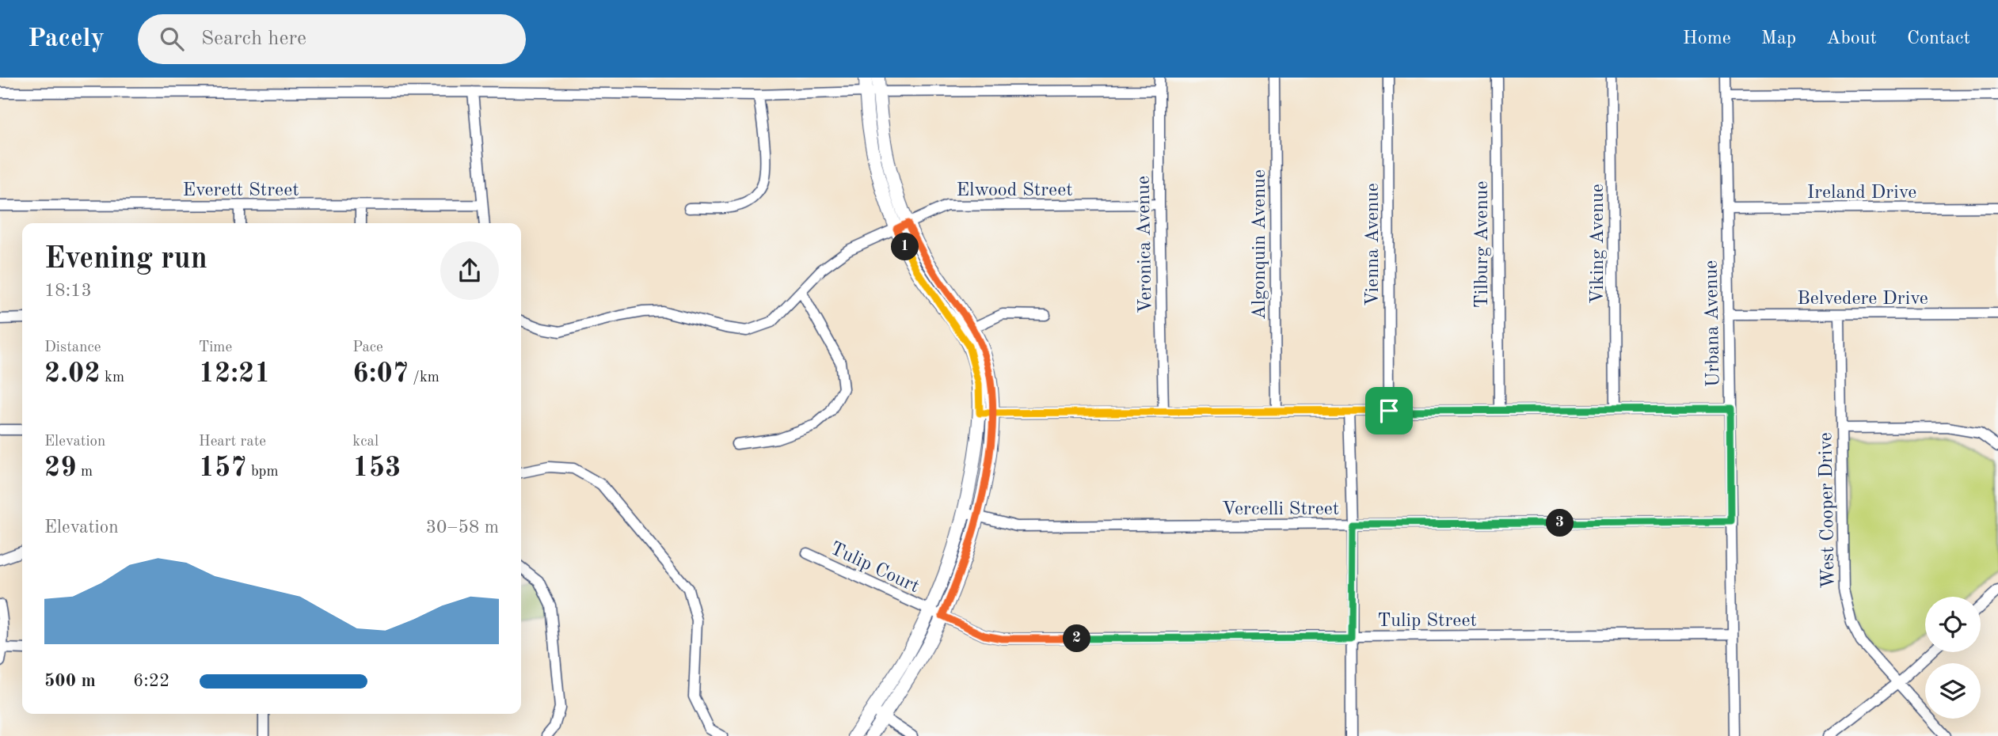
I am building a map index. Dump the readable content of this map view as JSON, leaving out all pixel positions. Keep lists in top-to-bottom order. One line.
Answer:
{"streets":{"street":["Everett Street","Elwood Street","Ireland Drive","Viking Avenue","Veronica Avenue","Algonquin Avenue","Vienna Avenue","Tilburg Avenue","Belvedere Drive","Urbana Avenue","Vercelli Street","West Cooper Drive","Tulip Court","Tulip Street"]},"crossings":[["Elwood Street","Veronica Avenue"],["Ireland Drive","Urbana Avenue"],["Belvedere Drive","Urbana Avenue"],["Belvedere Drive","West Cooper Drive"],["Urbana Avenue","Vercelli Street"],["Urbana Avenue","Tulip Street"],["Tulip Court","Tulip Street"]],"page":{"header":"Pacely","search":"Search here","nav":["Home","Map","About","Contact"],"heading":["Evening run","18:13"],"pins":["1","3","2"],"stats":[["Distance","2.02 km"],["Time","12:21"],["Pace","6:07 /km"],["Elevation","29 m"],["Heart rate","157 bpm"],["kcal","153"]],"chart":["Elevation","30–58 m"],"list":[{"name":"500 m","note":"6:22"}]}}
